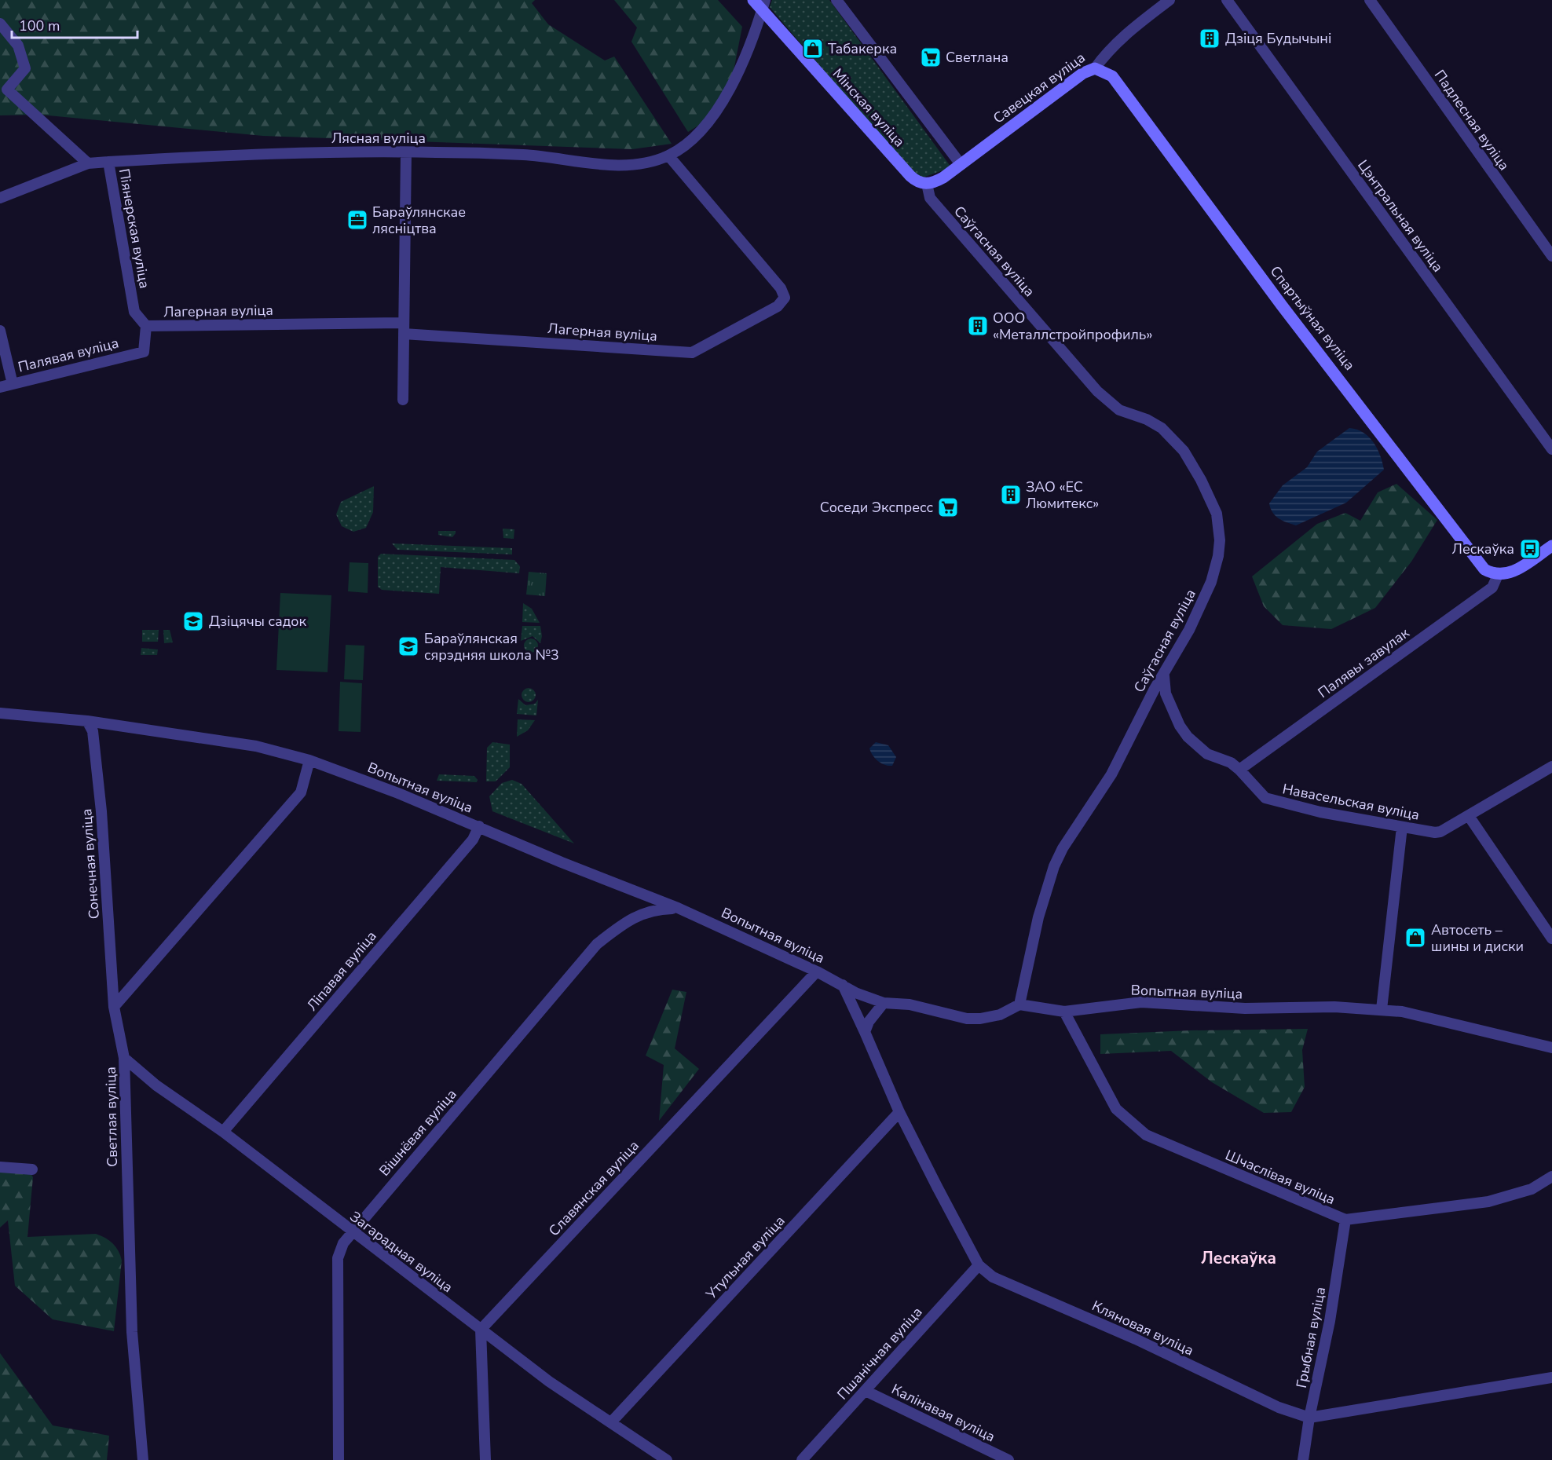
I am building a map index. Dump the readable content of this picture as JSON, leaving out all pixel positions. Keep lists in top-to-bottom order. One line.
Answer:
{"streets":{"main road":["Савецкая вуліца","Мінская вуліца","Спартыўная вуліца"],"street":["Падлесная вуліца","Лясная вуліца","Цэнтральная вуліца","Піянерская вуліца","Саўгасная вуліца","Лагерная вуліца","Палявая вуліца","Палявы завулак","Вопытная вуліца","Навасельская вуліца","Сонечная вуліца","Ліпавая вуліца","Светлая вуліца","Вішнёвая вуліца","Шчаслівая вуліца","Славянская вуліца","Загарадная вуліца","Утульная вуліца","Кляновая вуліца","Грыбная вуліца","Пшанічная вуліца","Калінавая вуліца"]},"crossings":[["Савецкая вуліца","Мінская вуліца"],["Савецкая вуліца","Саўгасная вуліца"],["Савецкая вуліца","Спартыўная вуліца"],["Мінская вуліца","Саўгасная вуліца"],["Лясная вуліца","Піянерская вуліца"],["Лясная вуліца","Лагерная вуліца"],["Піянерская вуліца","Лагерная вуліца"],["Піянерская вуліца","Палявая вуліца"],["Саўгасная вуліца","Вопытная вуліца"],["Саўгасная вуліца","Навасельская вуліца"],["Лагерная вуліца","Палявая вуліца"],["Спартыўная вуліца","Палявы завулак"],["Палявы завулак","Навасельская вуліца"],["Вопытная вуліца","Сонечная вуліца"],["Вопытная вуліца","Ліпавая вуліца"],["Вопытная вуліца","Вішнёвая вуліца"],["Вопытная вуліца","Шчаслівая вуліца"],["Вопытная вуліца","Славянская вуліца"],["Вопытная вуліца","Кляновая вуліца"],["Сонечная вуліца","Светлая вуліца"],["Ліпавая вуліца","Загарадная вуліца"],["Светлая вуліца","Загарадная вуліца"],["Вішнёвая вуліца","Загарадная вуліца"],["Шчаслівая вуліца","Грыбная вуліца"],["Славянская вуліца","Загарадная вуліца"],["Загарадная вуліца","Утульная вуліца"],["Утульная вуліца","Кляновая вуліца"],["Кляновая вуліца","Грыбная вуліца"],["Кляновая вуліца","Пшанічная вуліца"],["Пшанічная вуліца","Калінавая вуліца"]],"districts":["Лескаўка"],"places":{"building":["Дзіця Будычыні","ООО «Металлстройпрофиль»","ЗАО «ЕС Люмитекс»"],"shop":["Табакерка","Автосеть – шины и диски"],"supermarket":["Светлана","Соседи Экспресс"],"office":["Бараўлянскае лясніцтва"],"bus stop":["Лескаўка"],"school or university":["Дзіцячы садок","Бараўлянская сярэдняя школа №3"]},"scale_bar":"100 m"}
